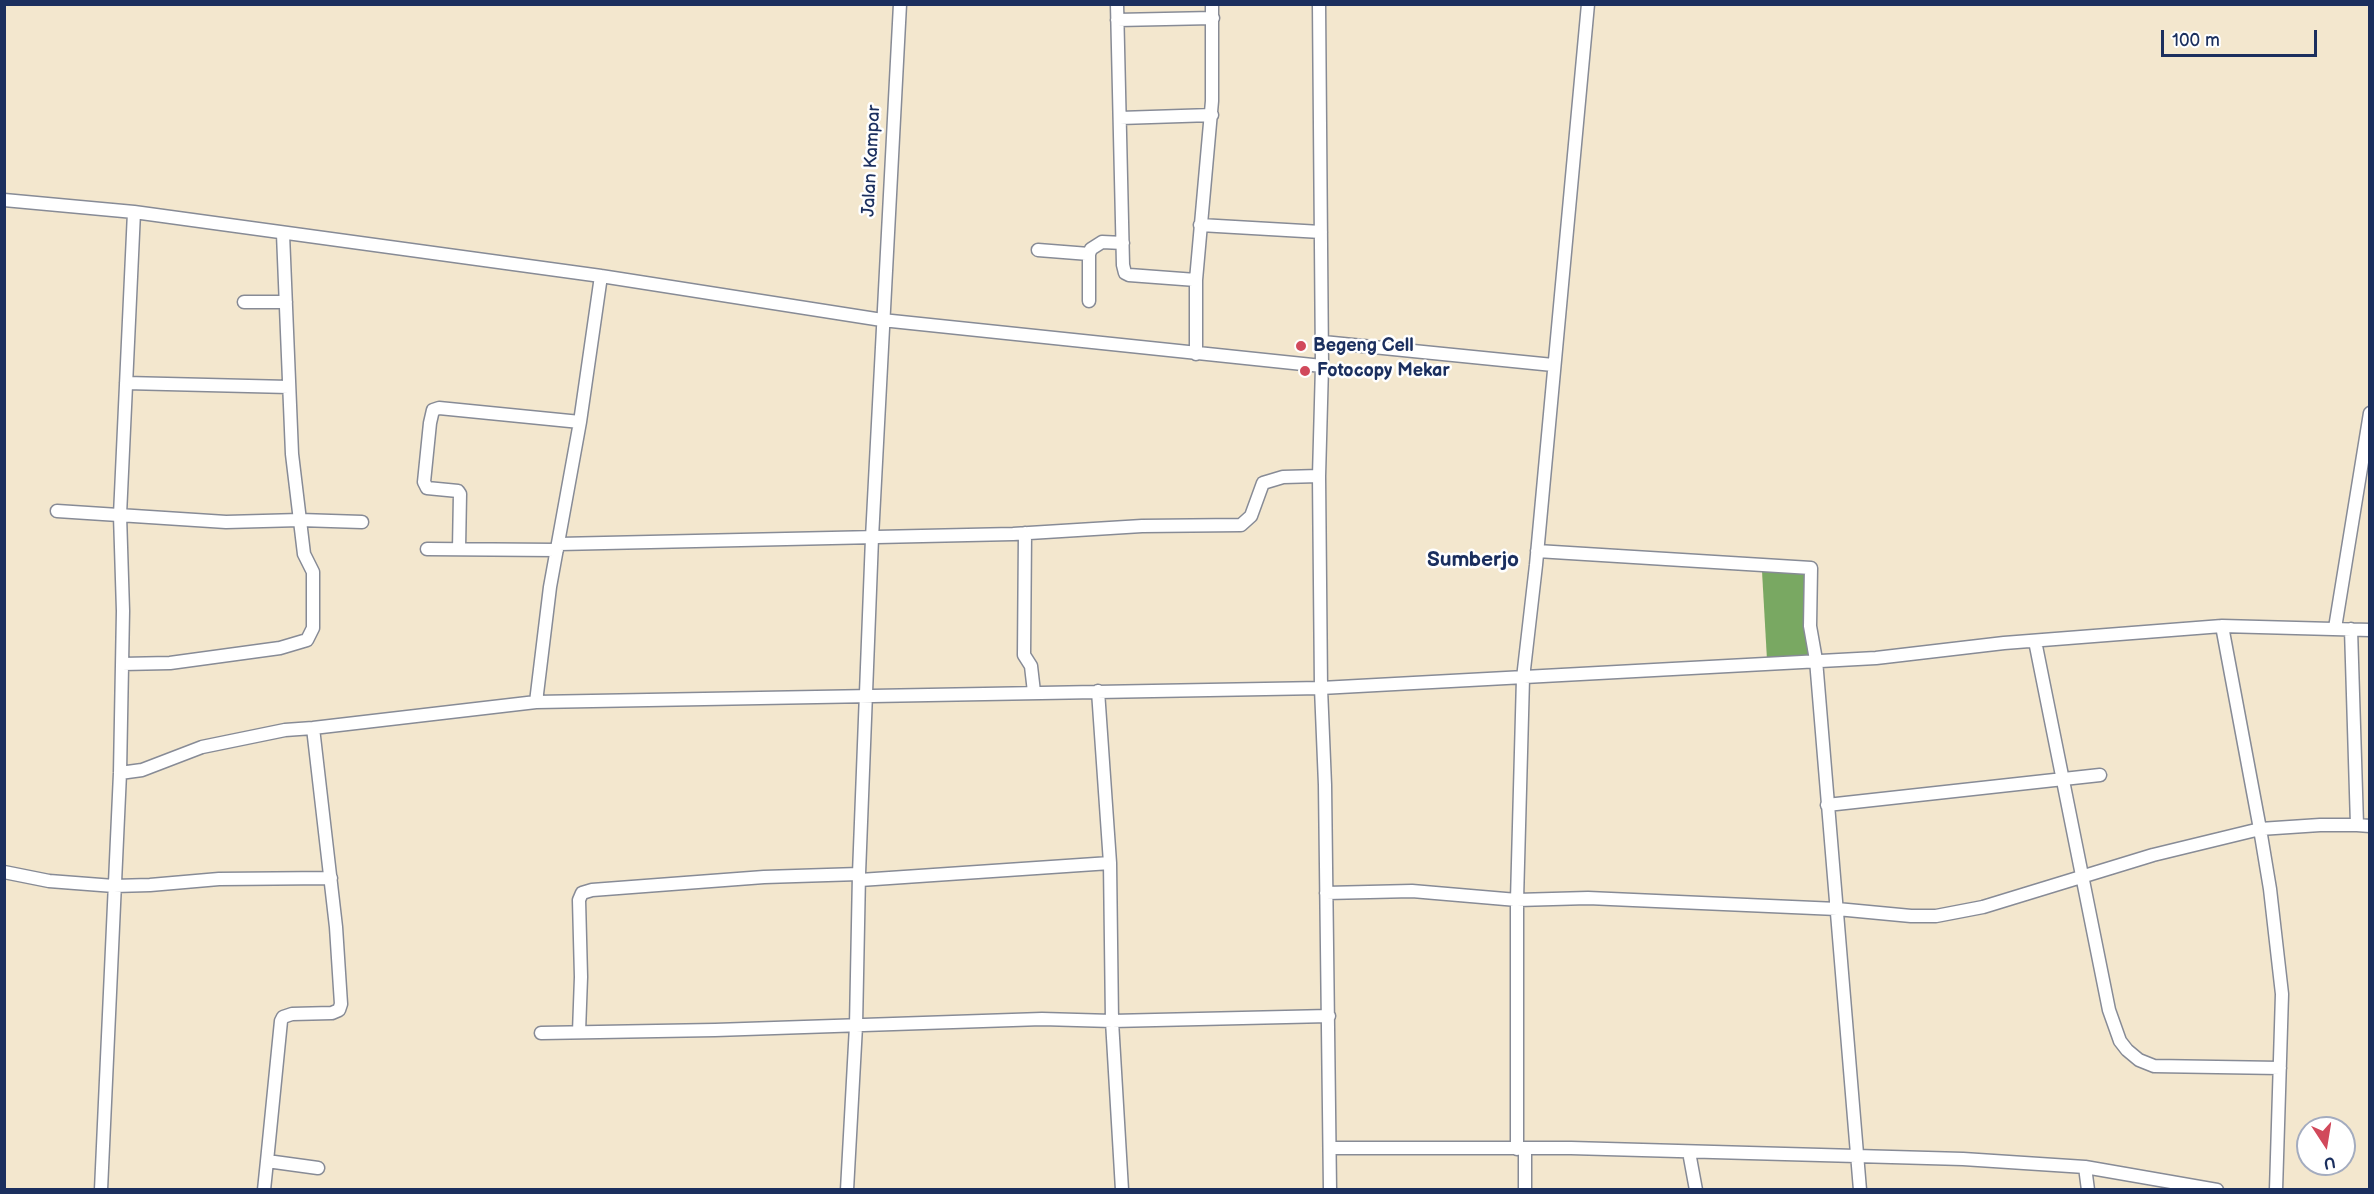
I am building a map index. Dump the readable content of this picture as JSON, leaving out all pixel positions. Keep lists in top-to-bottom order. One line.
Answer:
{"streets":{"street":["Jalan Kampar"]},"districts":["Sumberjo"],"places":["Begeng Cell","Fotocopy Mekar"],"scale_bar":"100 m","north":"bottom"}
